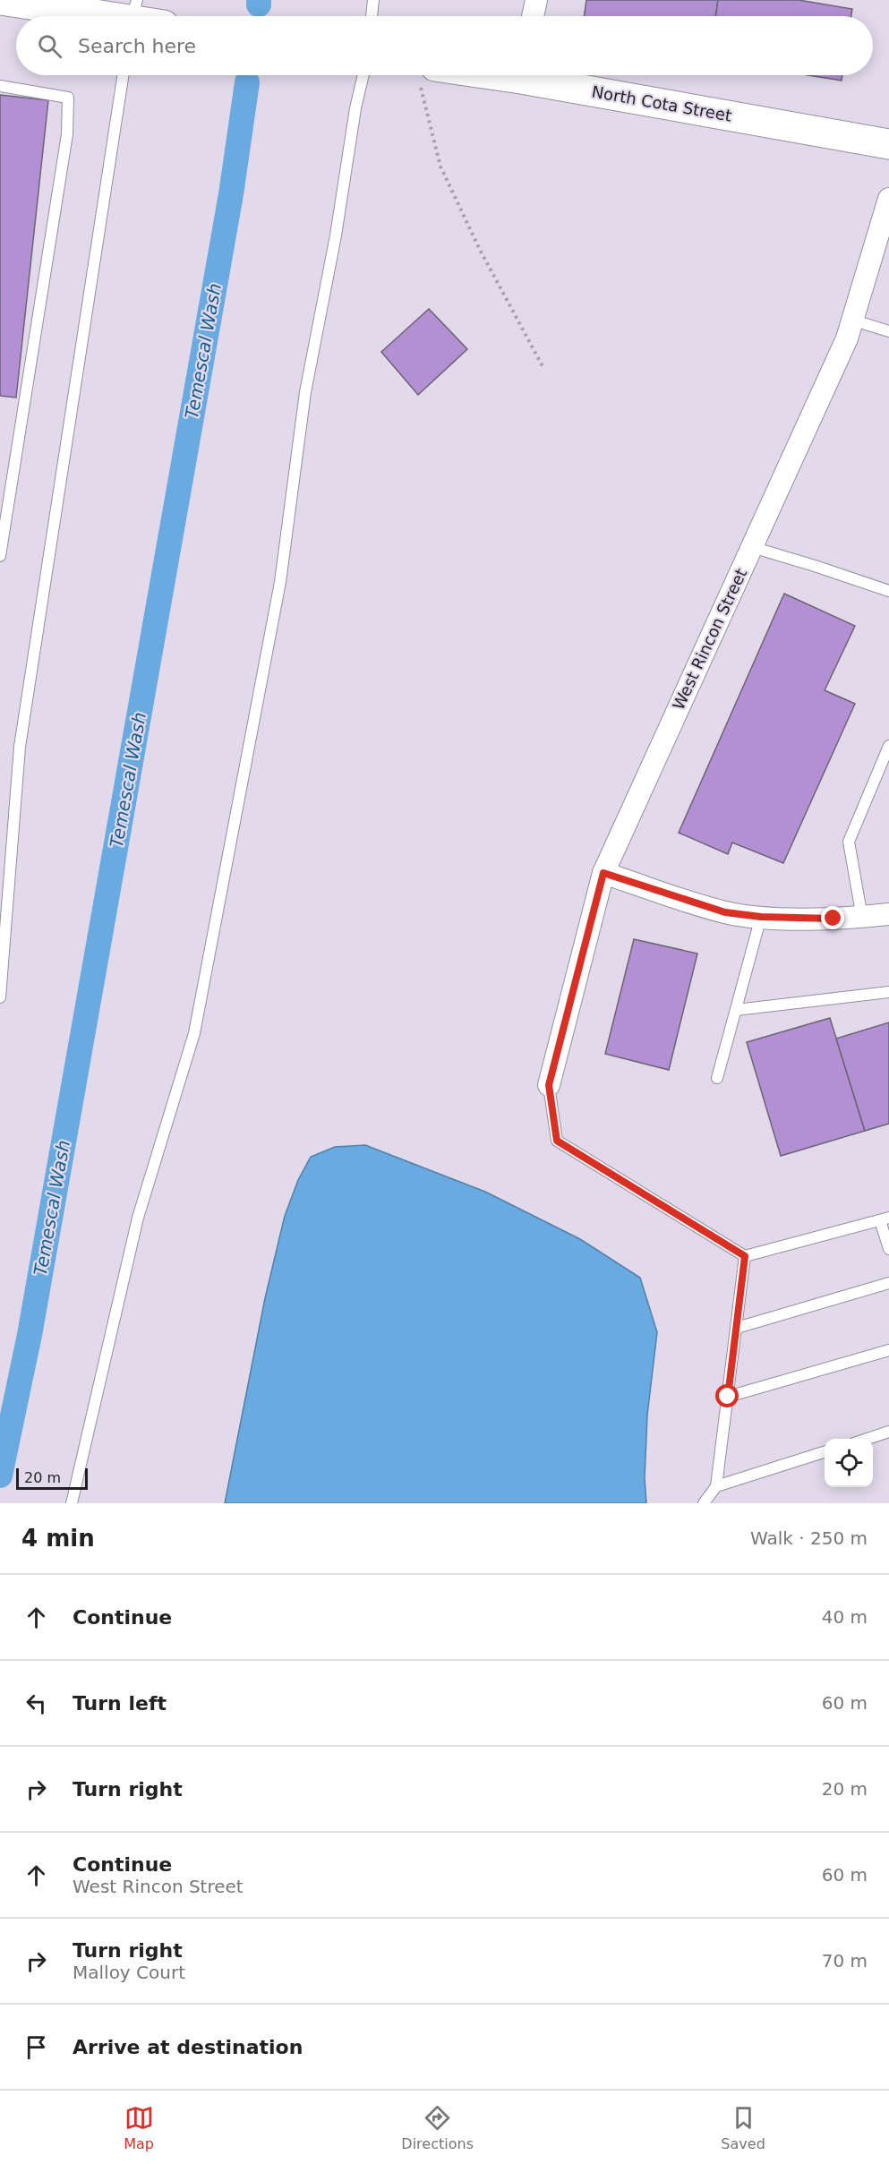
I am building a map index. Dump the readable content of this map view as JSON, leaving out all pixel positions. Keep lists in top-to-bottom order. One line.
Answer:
{"streets":{"street":["North Cota Street","West Rincon Street"]},"water":["Temescal Wash"],"scale_bar":"20 m","page":{"search":"Search here","scale":"20 m","heading":["4 min","Walk · 250 m"],"list":[["Continue","40 m"],["Turn left","60 m"],["Turn right","20 m"],["Continue","West Rincon Street","60 m"],["Turn right","Malloy Court","70 m"],"Arrive at destination"],"nav":["Map","Directions","Saved"]}}
